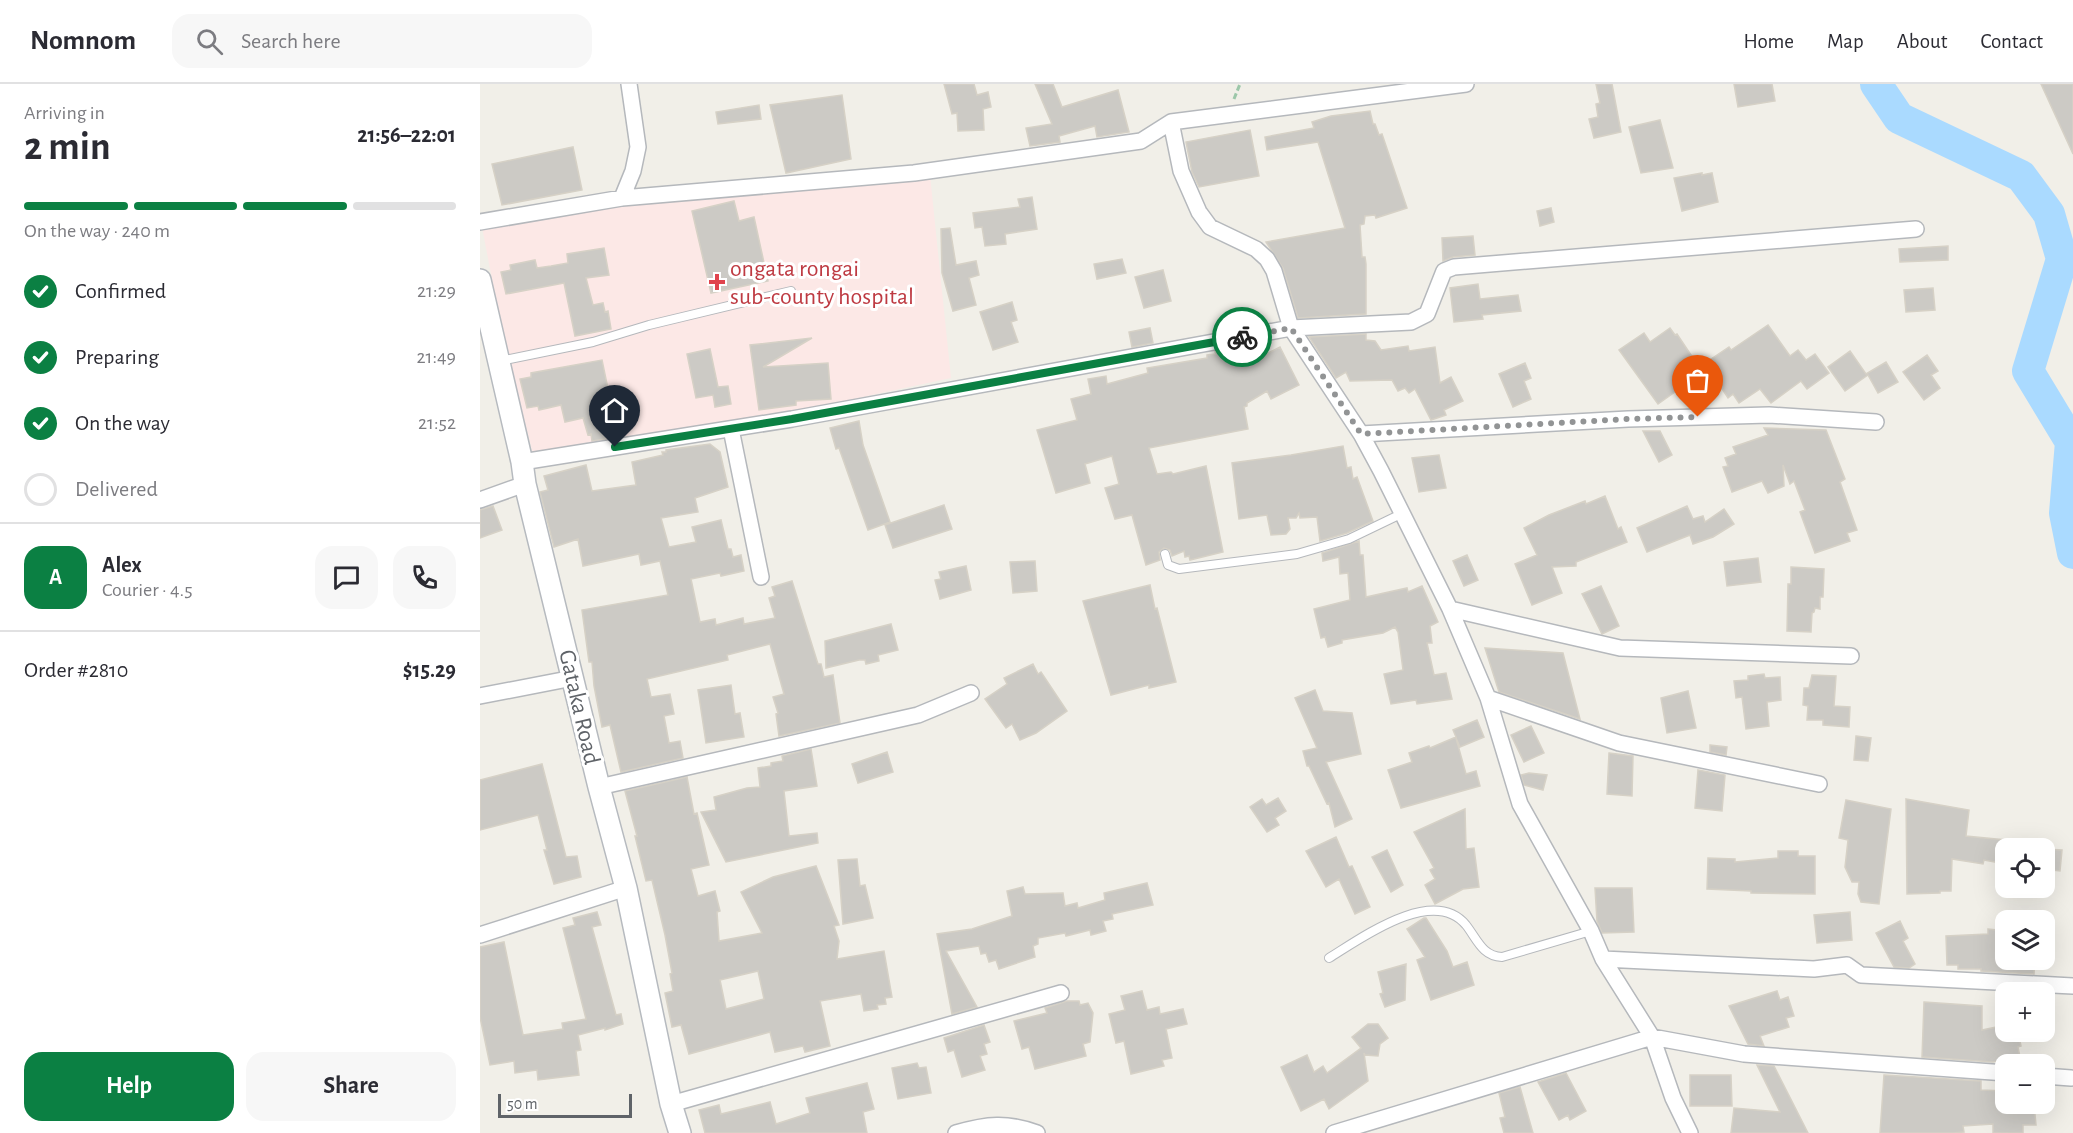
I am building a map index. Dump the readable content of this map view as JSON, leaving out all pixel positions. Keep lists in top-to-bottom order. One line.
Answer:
{"streets":{"street":["Gataka Road"]},"places":{"health":["ongata rongai sub-county hospital"]},"scale_bar":"50 m","page":{"header":"Nomnom","search":"Search here","nav":["Home","Map","About","Contact"],"heading":["2 min","Arriving in","21:56–22:01"],"panel":["Alex","Courier · 4.5","Order #2810","$15.29"],"bar":"On the way · 240 m","list":[["Confirmed","21:29"],["Preparing","21:49"],["On the way","21:52"],"Delivered"],"round":"A","map_buttons":["+","−"],"buttons":["Help","Share"],"scale":"50 m"}}
